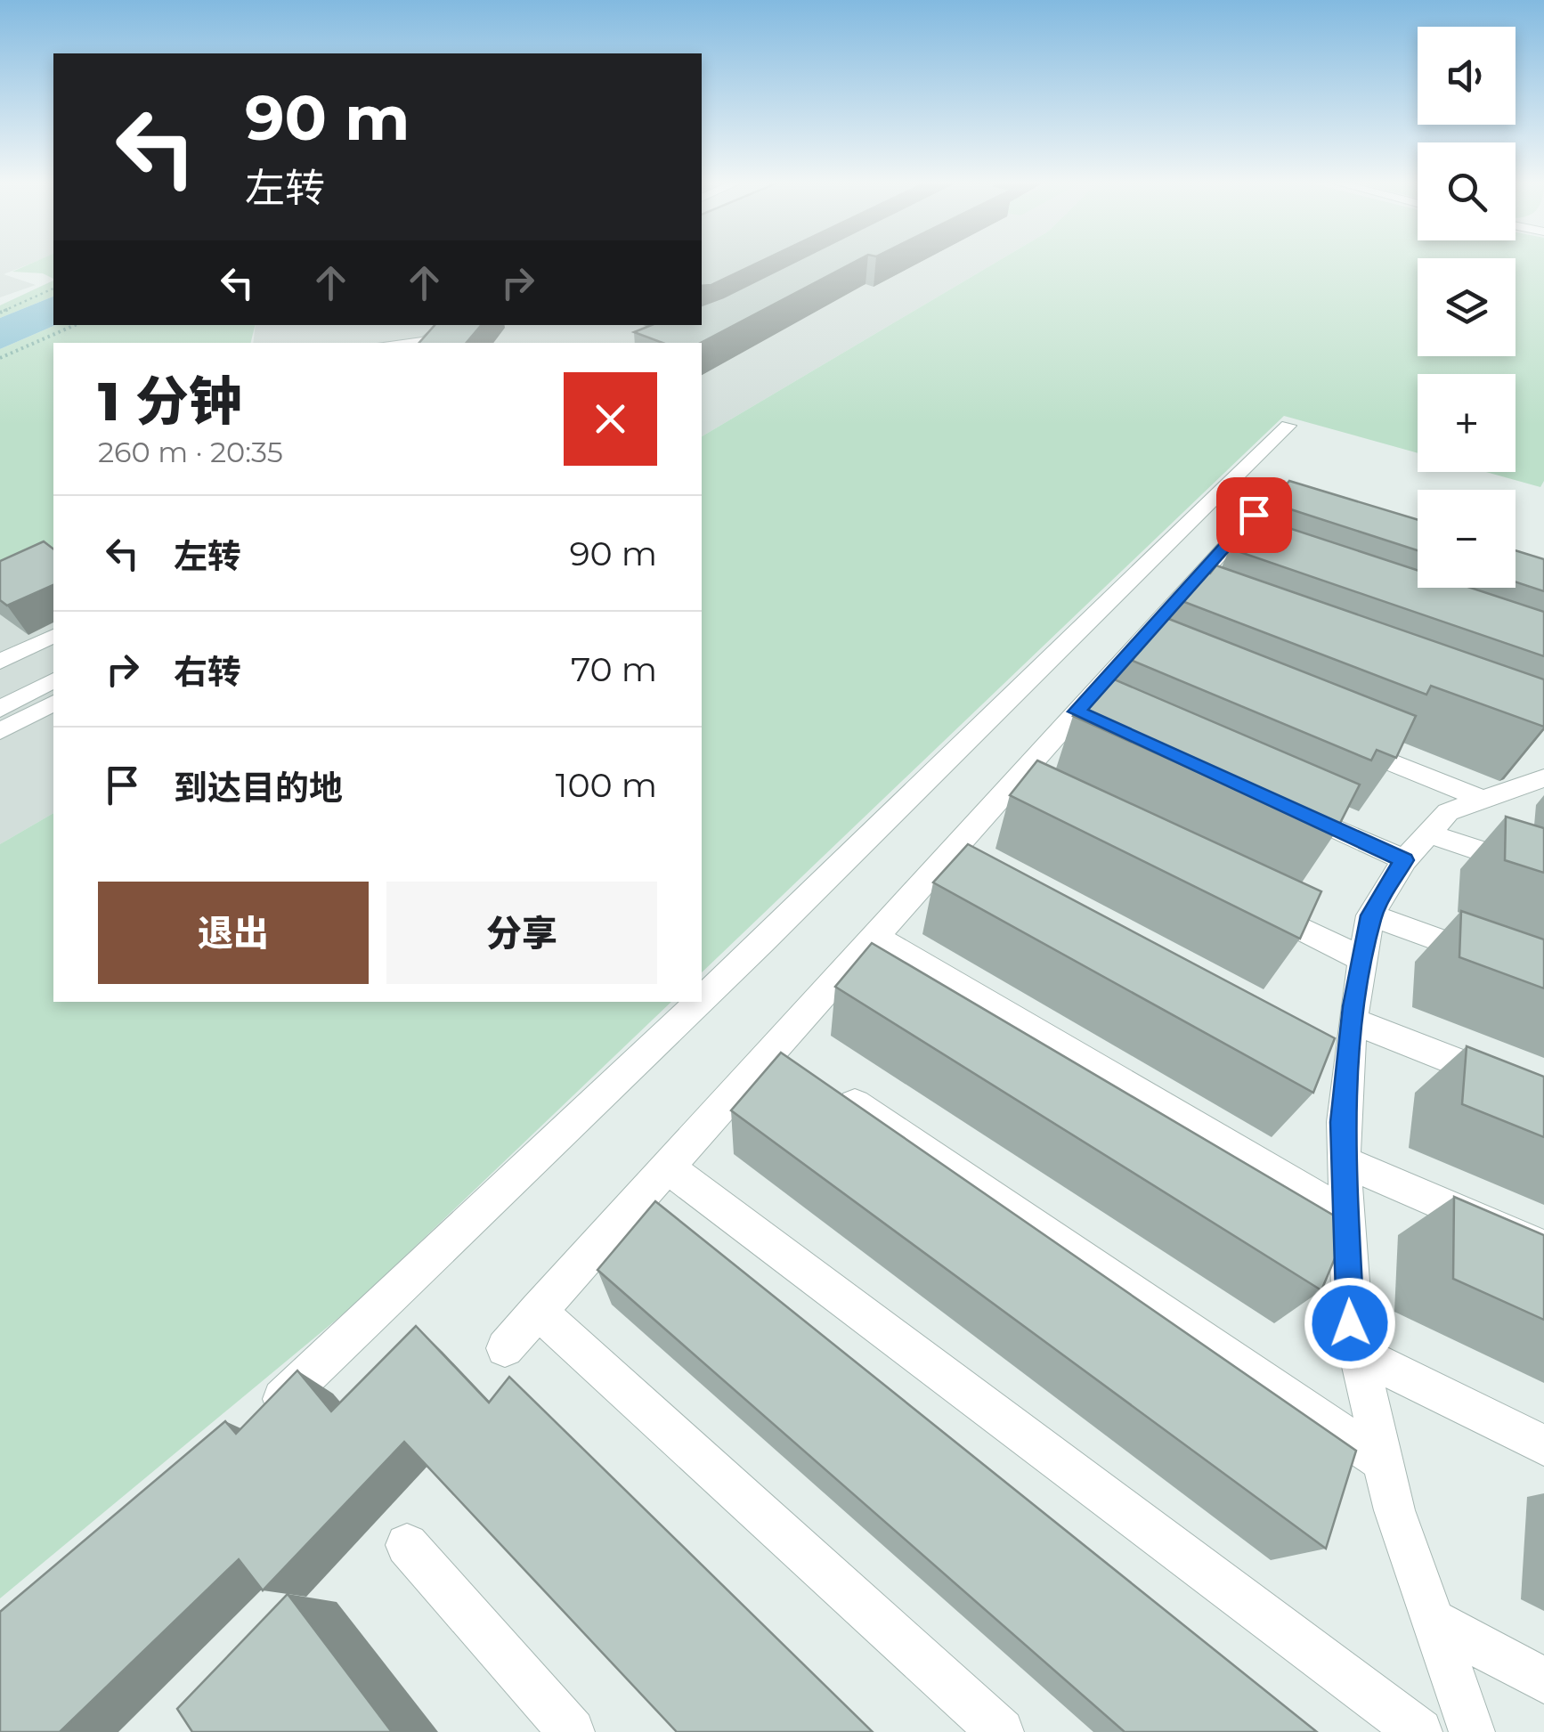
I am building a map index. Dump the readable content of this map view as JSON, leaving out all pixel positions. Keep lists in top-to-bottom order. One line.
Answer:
{"page":{"map_buttons":["+","−"],"turn":["90 m","左转"],"heading":["1 分钟","260 m · 20:35"],"list":[{"name":"左转","value":"90 m"},{"name":"右转","value":"70 m"},{"name":"到达目的地","value":"100 m"}],"buttons":["退出","分享"]}}
